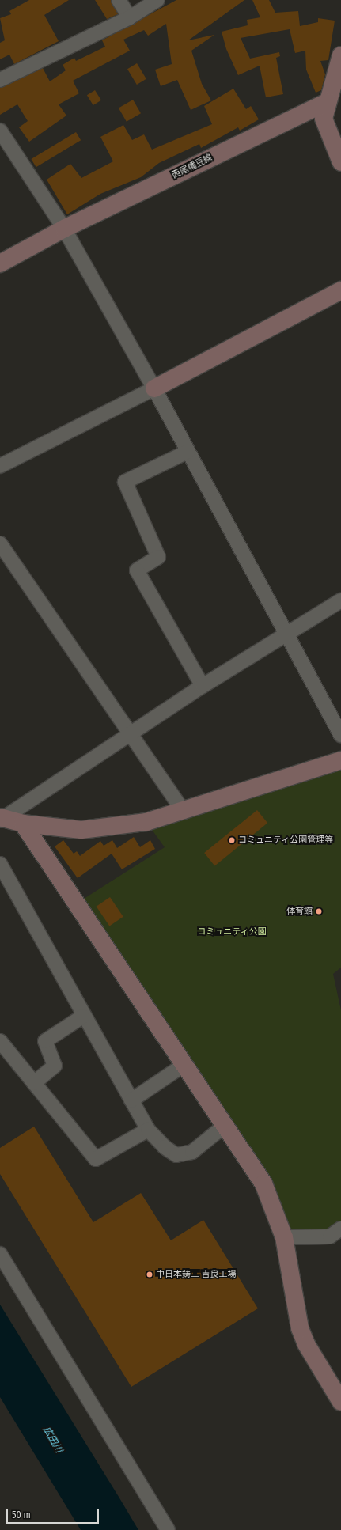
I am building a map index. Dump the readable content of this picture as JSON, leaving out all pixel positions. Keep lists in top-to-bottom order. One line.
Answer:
{"streets":{"street":["西尾幡豆線"]},"water":["広田川"],"parks":["コミュニティ公園"],"places":["コミュニティ公園管理等","体育館","中日本鋳工 吉良工場"],"scale_bar":"50 m"}
